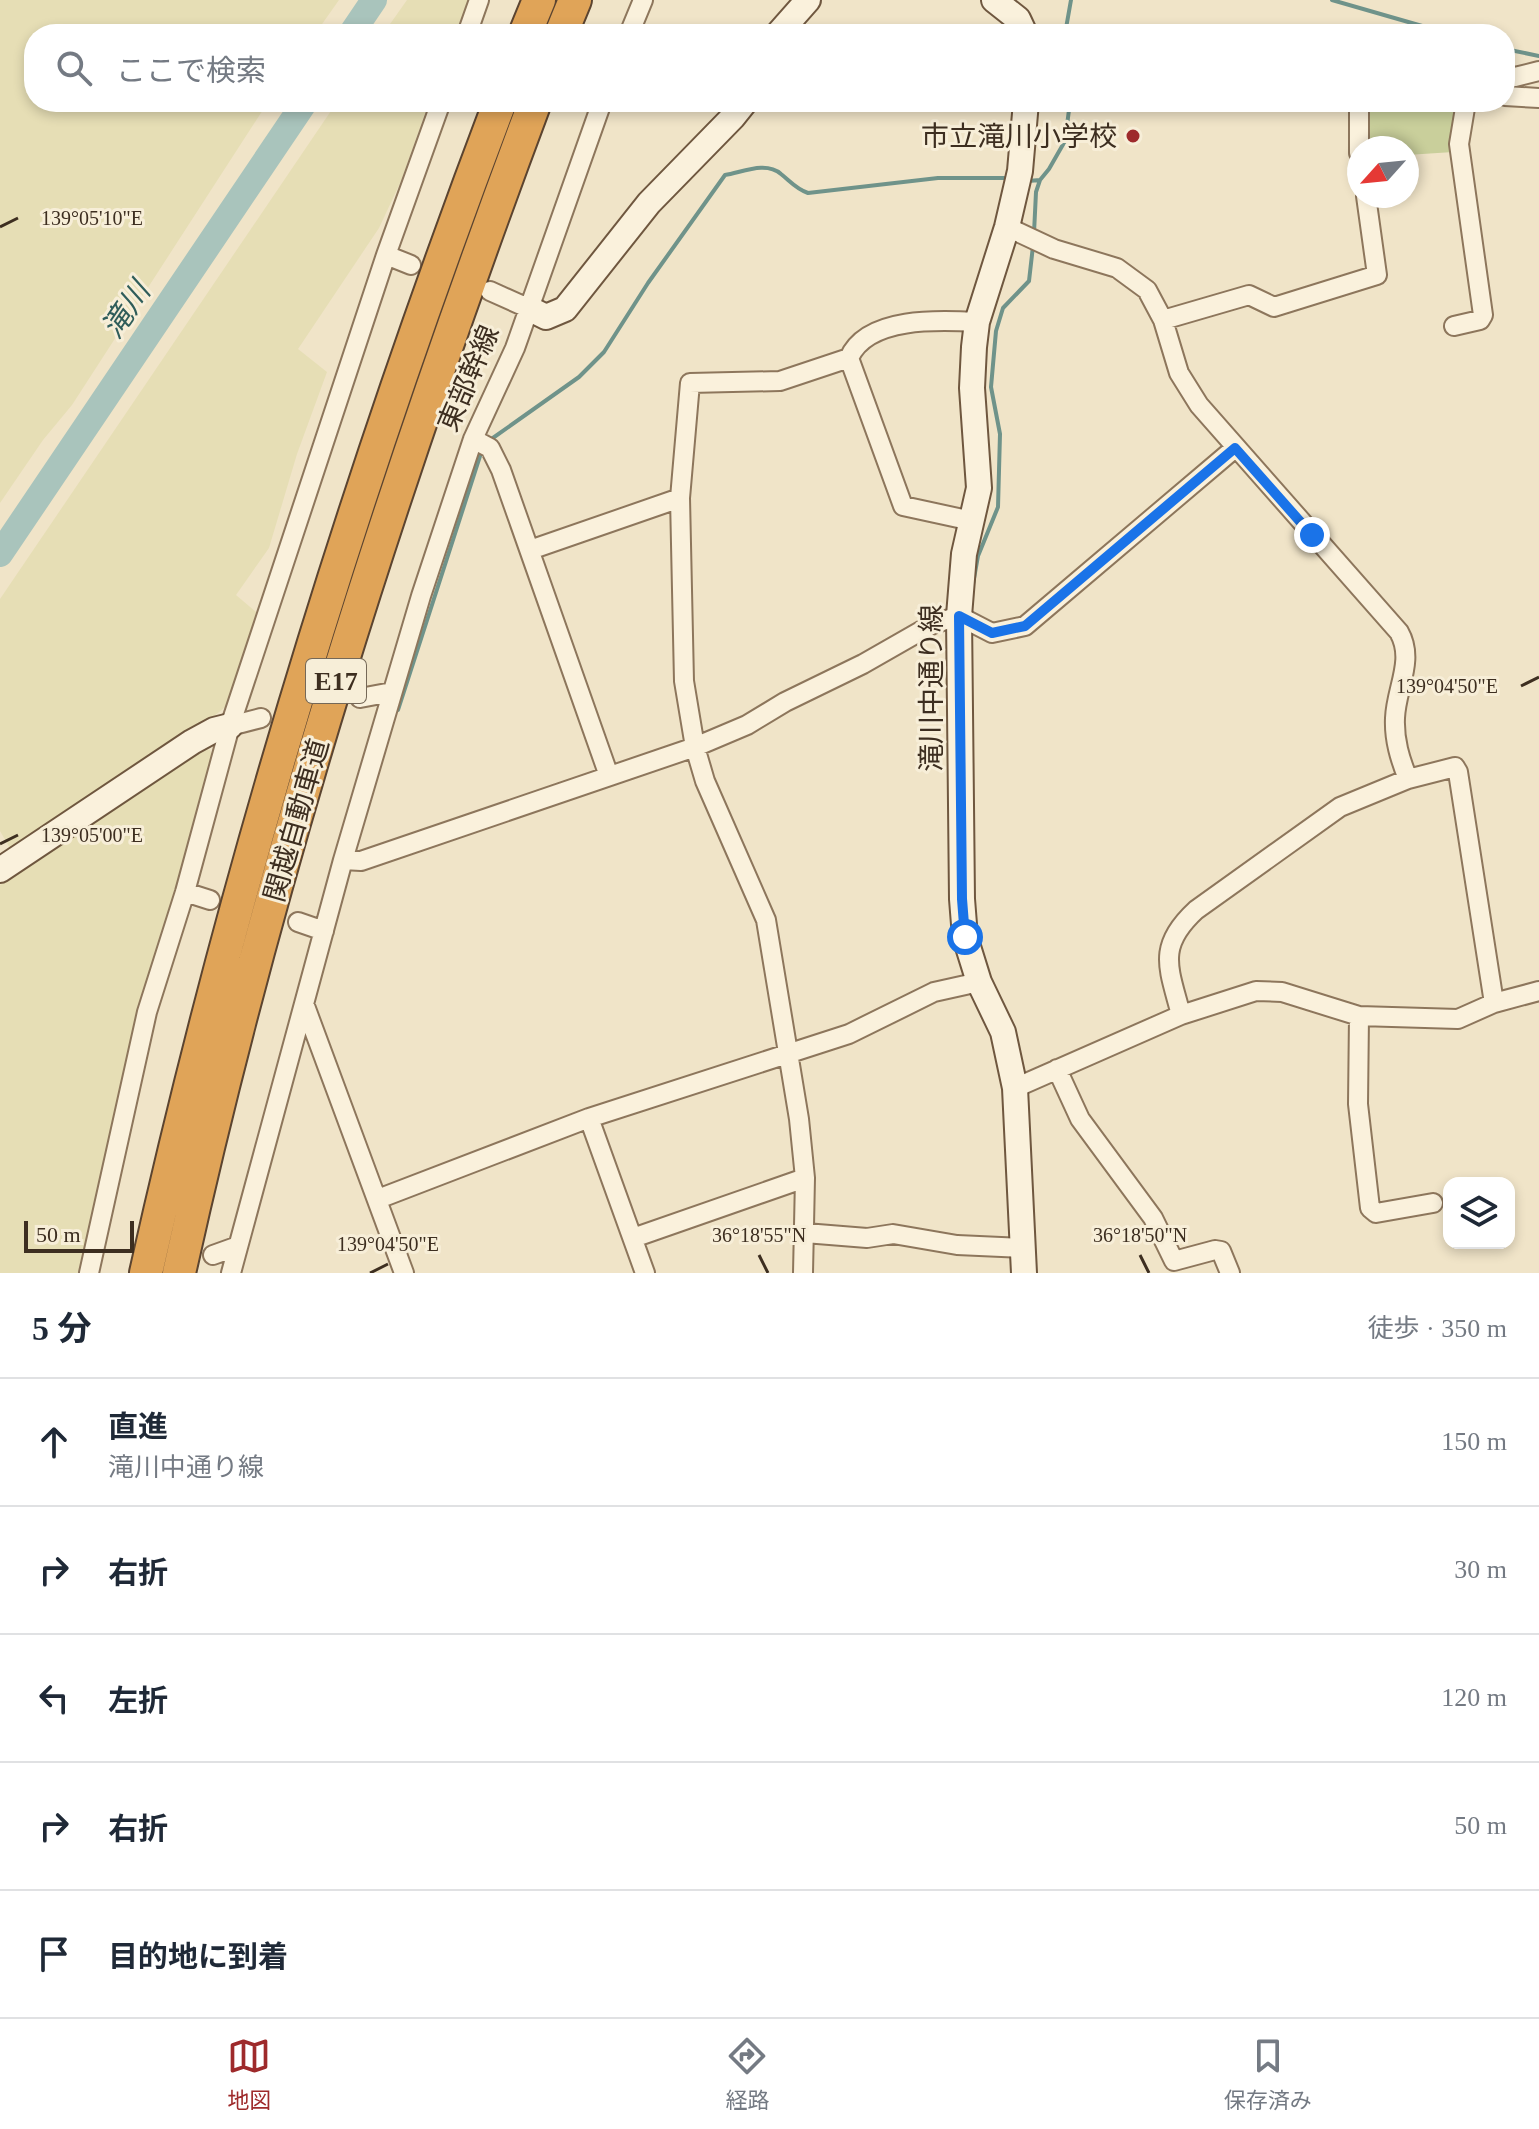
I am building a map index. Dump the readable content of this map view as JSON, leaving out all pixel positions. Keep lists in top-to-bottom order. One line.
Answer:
{"streets":{"highway":["E17","関越自動車道"],"street":["東部幹線","滝川中通り線"]},"water":["滝川"],"places":["市立滝川小学校"],"scale_bar":"50 m","north":"bottom left","page":{"search":"ここで検索","scale":"50 m","heading":["5 分","徒歩 · 350 m"],"list":[["直進","滝川中通り線","150 m"],["右折","30 m"],["左折","120 m"],["右折","50 m"],"目的地に到着"],"nav":["地図","経路","保存済み"]},"coordinates":["139°05'10\"E","139°04'50\"E","139°05'00\"E","36°18'55\"N","36°18'50\"N"]}
